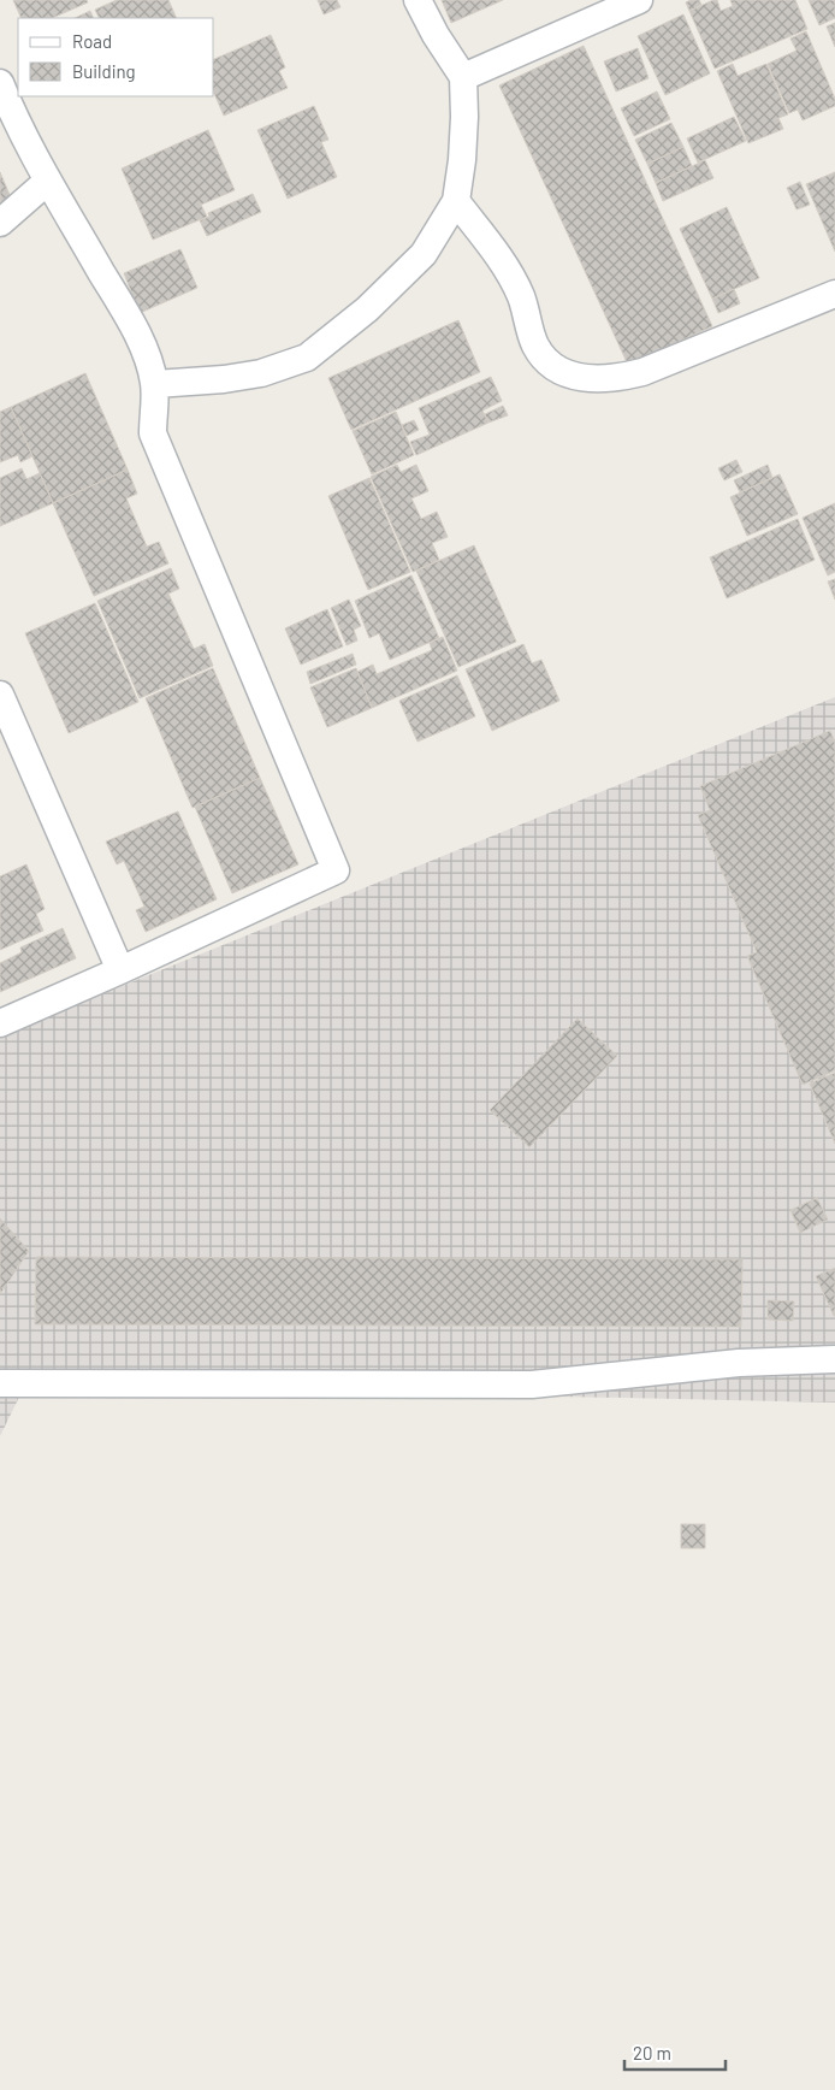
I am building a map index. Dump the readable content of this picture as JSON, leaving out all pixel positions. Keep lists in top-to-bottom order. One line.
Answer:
{"legend":["Road","Building"],"scale_bar":"20 m"}
